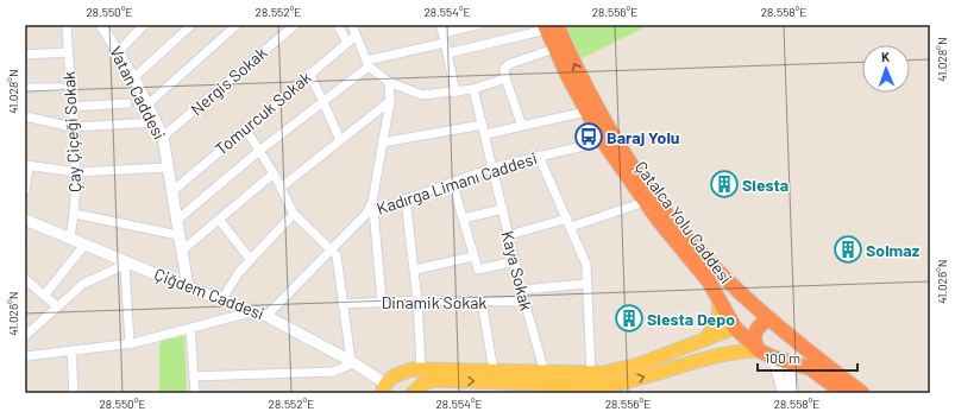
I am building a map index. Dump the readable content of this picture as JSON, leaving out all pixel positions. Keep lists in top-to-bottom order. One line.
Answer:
{"streets":{"highway":["Çatalca Yolu Caddesi"],"street":["Nergis Sokak","Vatan Caddesi","Tomurcuk Sokak","Çay Çiçeği Sokak","Kadırga Limanı Caddesi","Kaya Sokak","Çiğdem Caddesi","Dinamik Sokak"]},"crossings":[["Nergis Sokak","Vatan Caddesi"],["Vatan Caddesi","Tomurcuk Sokak"],["Vatan Caddesi","Çiğdem Caddesi"],["Çay Çiçeği Sokak","Çiğdem Caddesi"],["Kadırga Limanı Caddesi","Çatalca Yolu Caddesi"],["Kadırga Limanı Caddesi","Kaya Sokak"],["Kadırga Limanı Caddesi","Çiğdem Caddesi"],["Kaya Sokak","Dinamik Sokak"]],"places":{"bus stop":["Baraj Yolu"],"building":["Siesta","Solmaz","Siesta Depo"]},"scale_bar":"100 m","north":"top","coordinates":["28.550°E","28.552°E","28.554°E","28.556°E","28.558°E","41.028°N","41.026°N"]}
